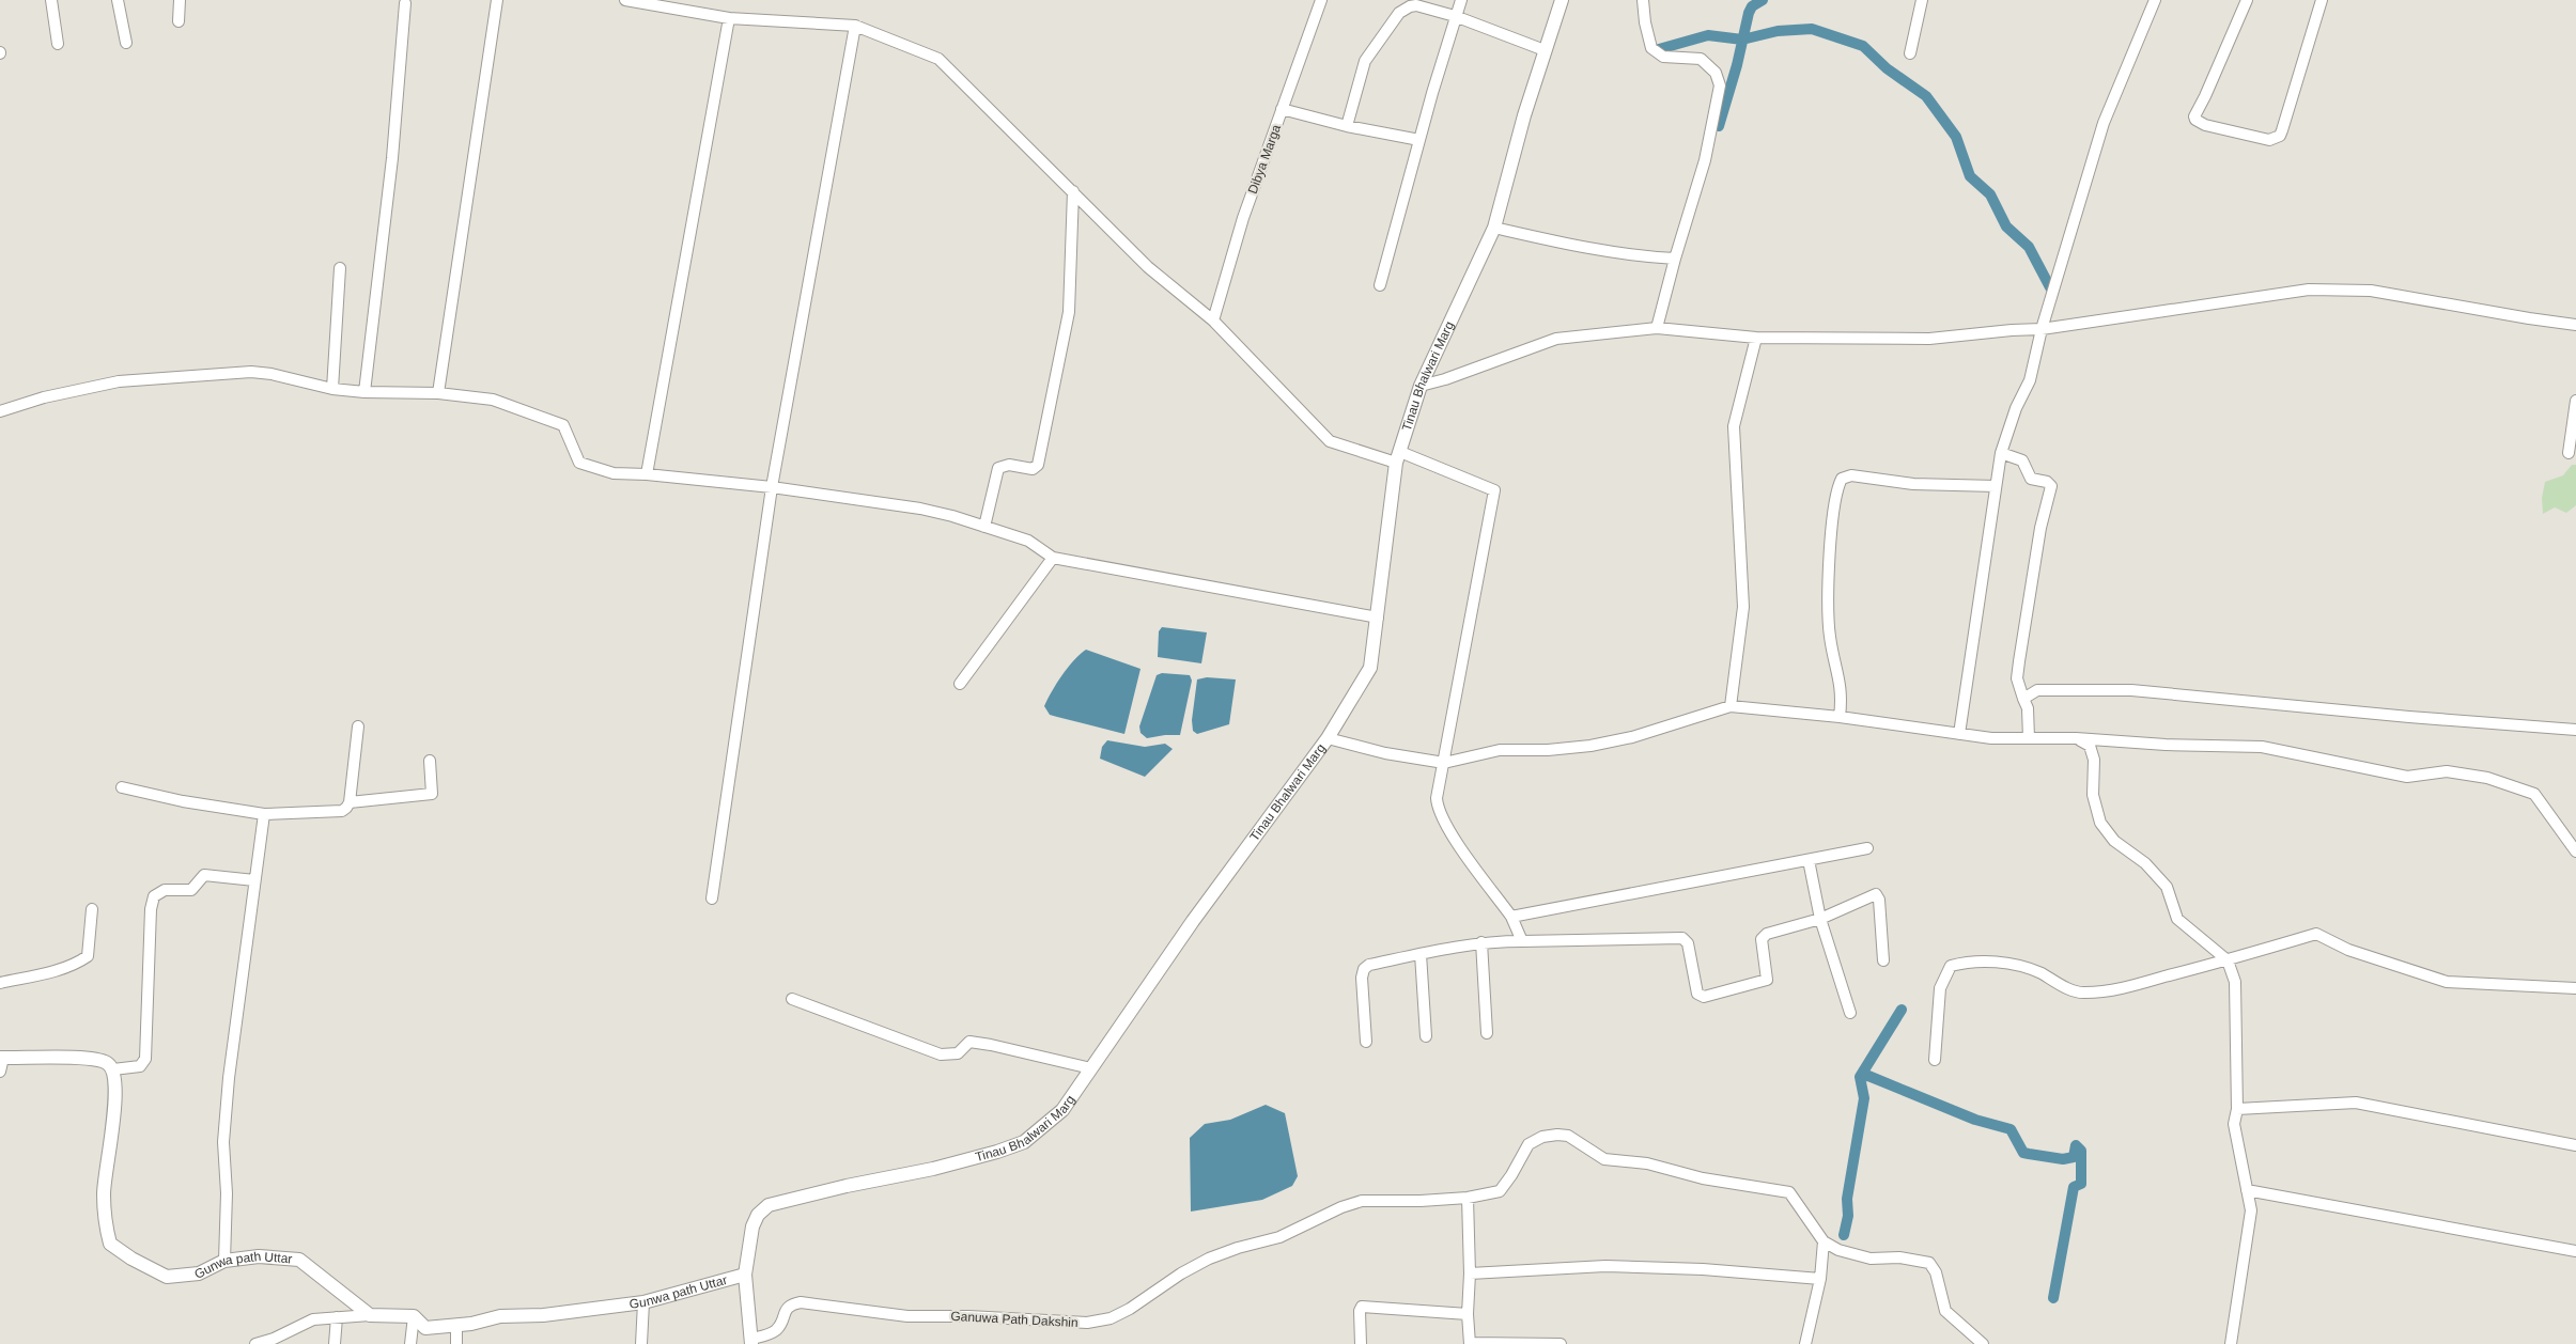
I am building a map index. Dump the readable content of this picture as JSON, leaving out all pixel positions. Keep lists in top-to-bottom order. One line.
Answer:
{"streets":{"street":["Dibya Marga","Tinau Bhalwari Marg","Gunwa path Uttar","Ganuwa Path Dakshin"]},"crossings":[["Tinau Bhalwari Marg","Gunwa path Uttar"],["Tinau Bhalwari Marg","Ganuwa Path Dakshin"]]}
